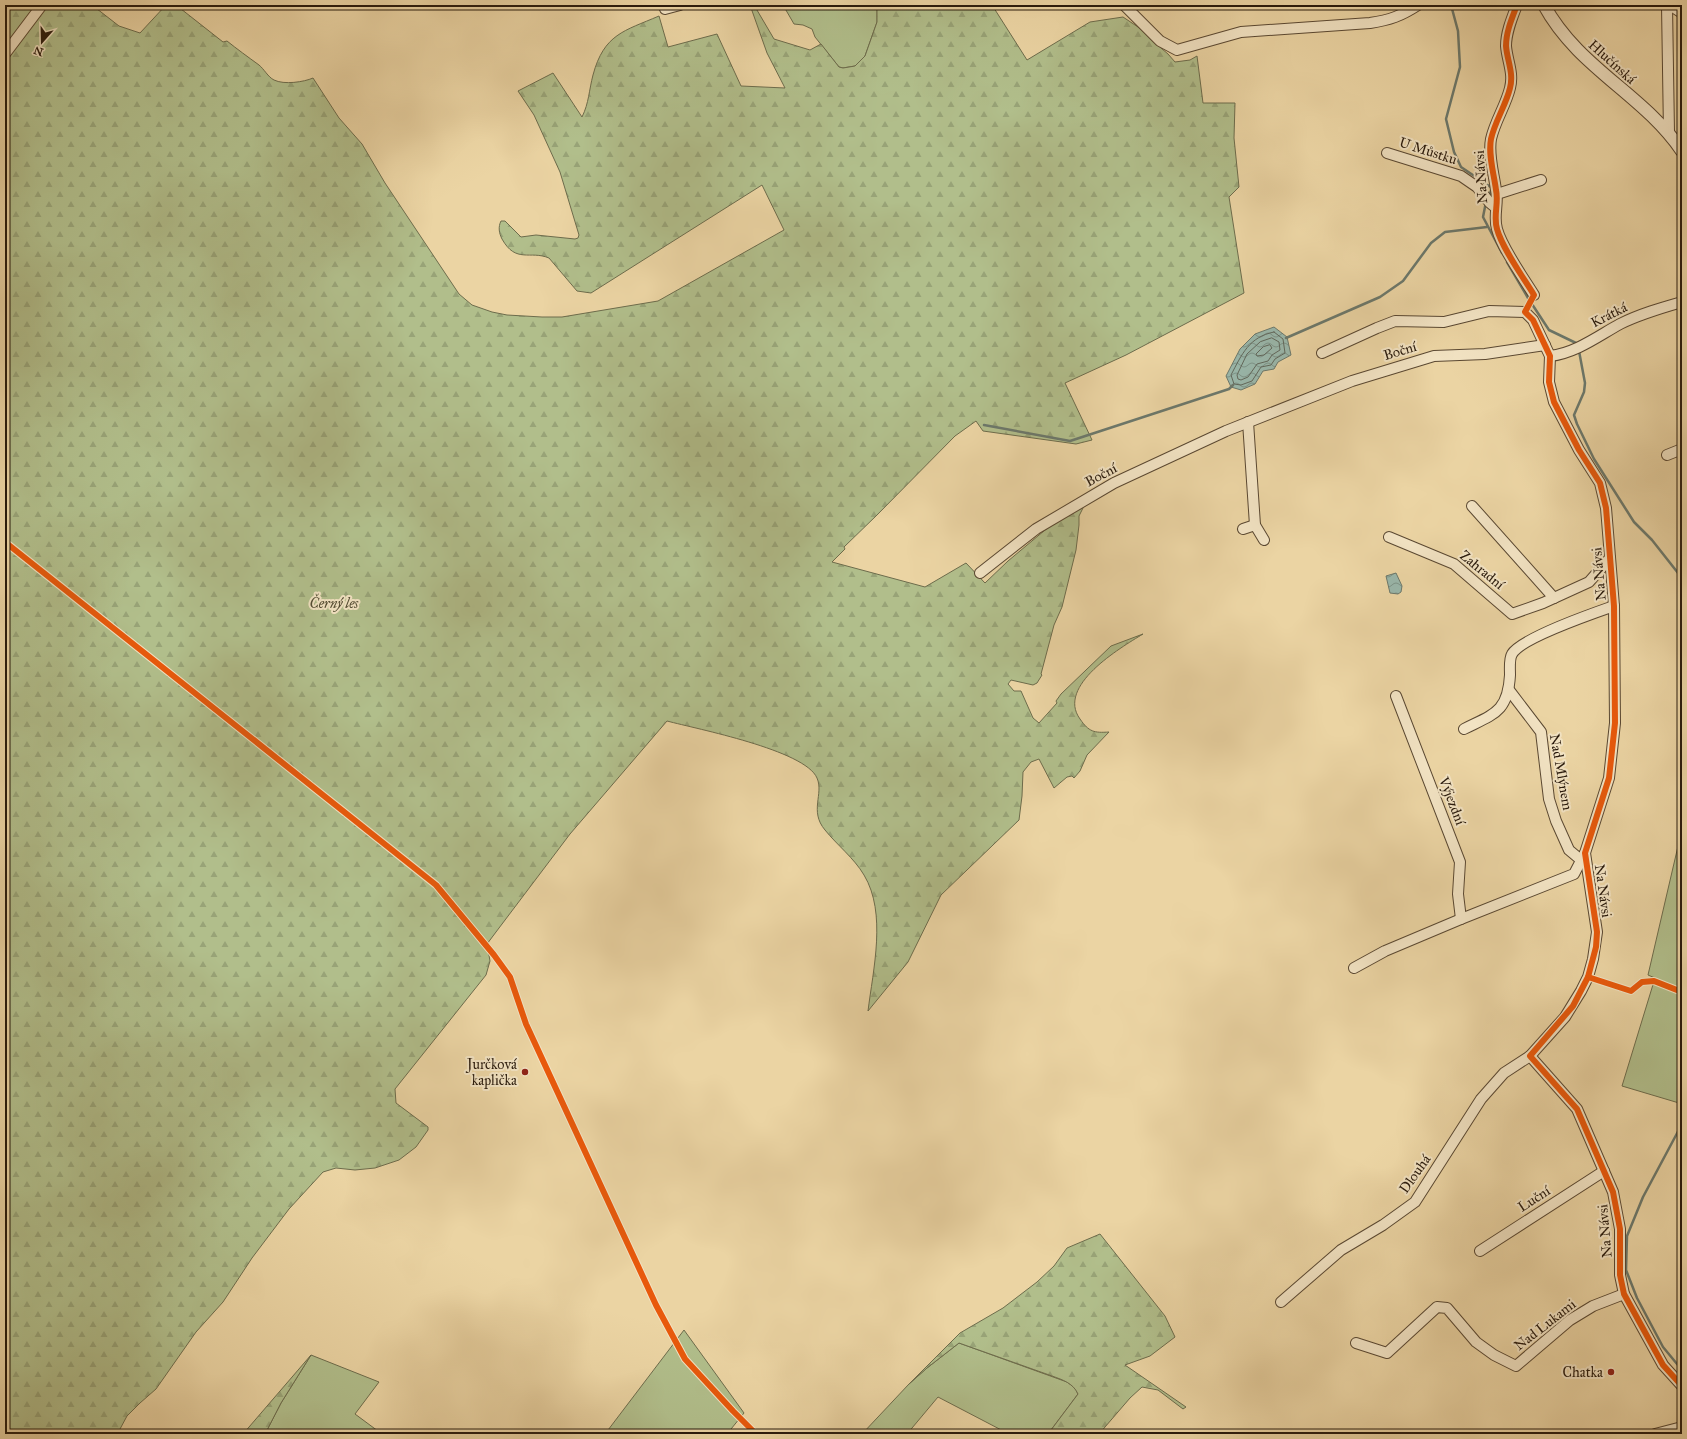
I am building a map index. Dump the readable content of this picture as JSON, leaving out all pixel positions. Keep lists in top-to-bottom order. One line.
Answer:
{"streets":{"street":["Hlučínská","U Můstku","Na Návsi","Krátká","Boční","Zahradní","Nad Mlýnem","Výjezdní","Dlouhá","Luční","Nad Lukami"]},"crossings":[["U Můstku","Na Návsi"],["Na Návsi","Krátká"],["Na Návsi","Boční"],["Na Návsi","Zahradní"],["Na Návsi","Nad Mlýnem"],["Na Návsi","Dlouhá"],["Na Návsi","Luční"],["Na Návsi","Nad Lukami"]],"parks":["Černý les"],"places":["Jurčková kaplička","Chatka"],"north":"bottom"}
